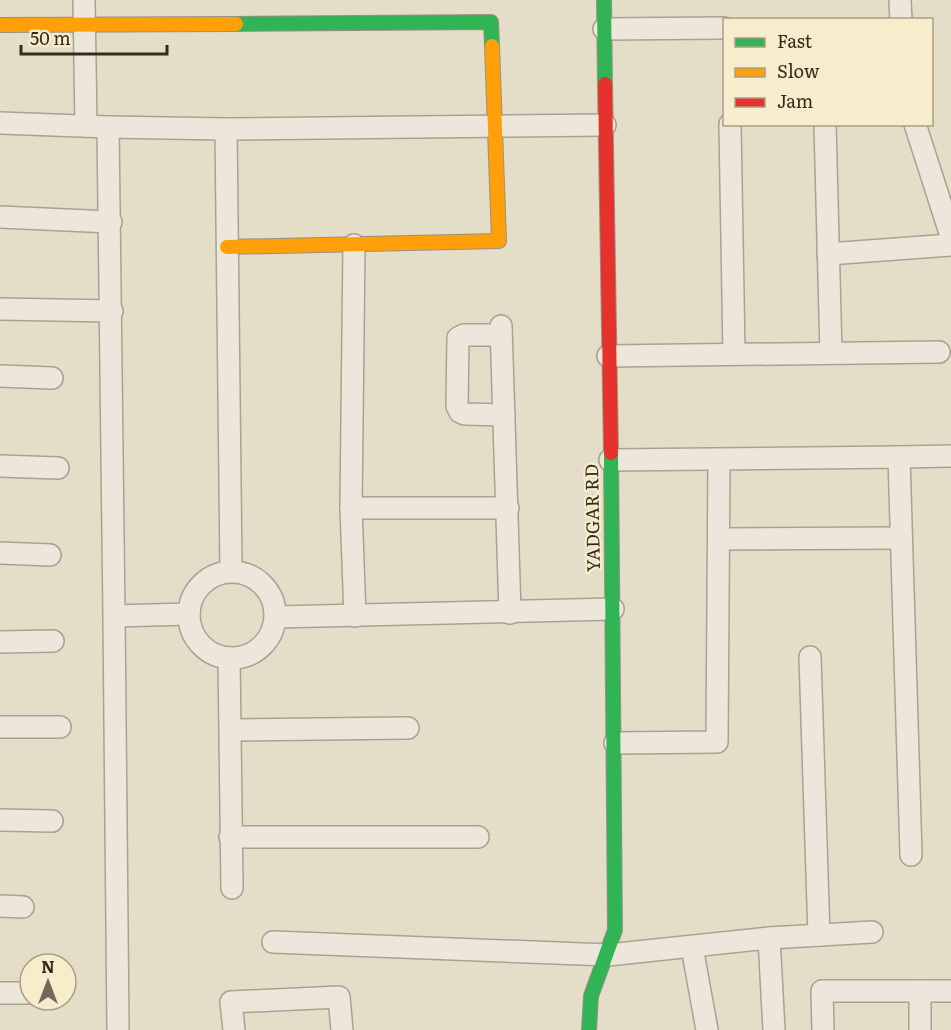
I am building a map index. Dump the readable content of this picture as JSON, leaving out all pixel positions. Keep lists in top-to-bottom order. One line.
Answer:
{"streets":{"street":["YADGAR RD"]},"legend":["Fast","Slow","Jam"],"scale_bar":"50 m","north":"top"}
